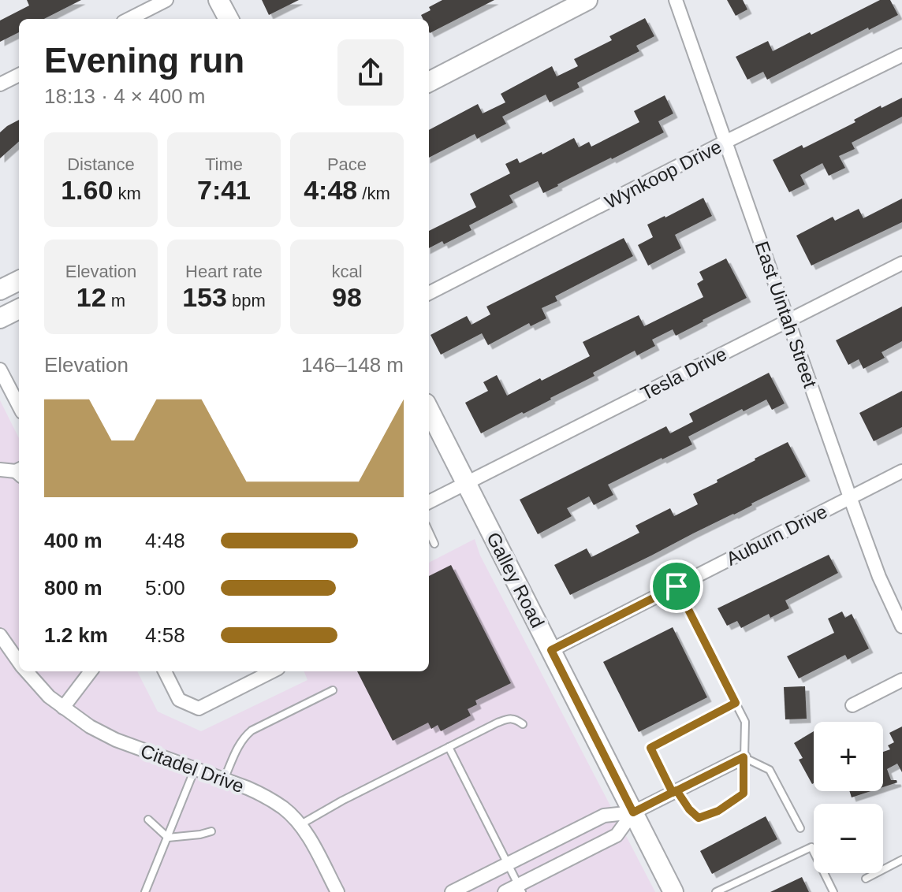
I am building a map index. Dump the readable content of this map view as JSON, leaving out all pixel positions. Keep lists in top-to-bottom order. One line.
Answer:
{"streets":{"main road":["Galley Road"],"street":["Wynkoop Drive","East Uintah Street","Tesla Drive","Auburn Drive","Citadel Drive"]},"crossings":[["Wynkoop Drive","East Uintah Street"],["East Uintah Street","Tesla Drive"],["East Uintah Street","Auburn Drive"],["Tesla Drive","Galley Road"],["Auburn Drive","Galley Road"]],"page":{"heading":["Evening run","18:13 · 4 × 400 m"],"stats":[["Distance","1.60 km"],["Time","7:41"],["Pace","4:48 /km"],["Elevation","12 m"],["Heart rate","153 bpm"],["kcal","98"]],"chart":["Elevation","146–148 m"],"list":[{"name":"400 m","note":"4:48"},{"name":"800 m","note":"5:00"},{"name":"1.2 km","note":"4:58"}],"map_buttons":["+","−"]}}
